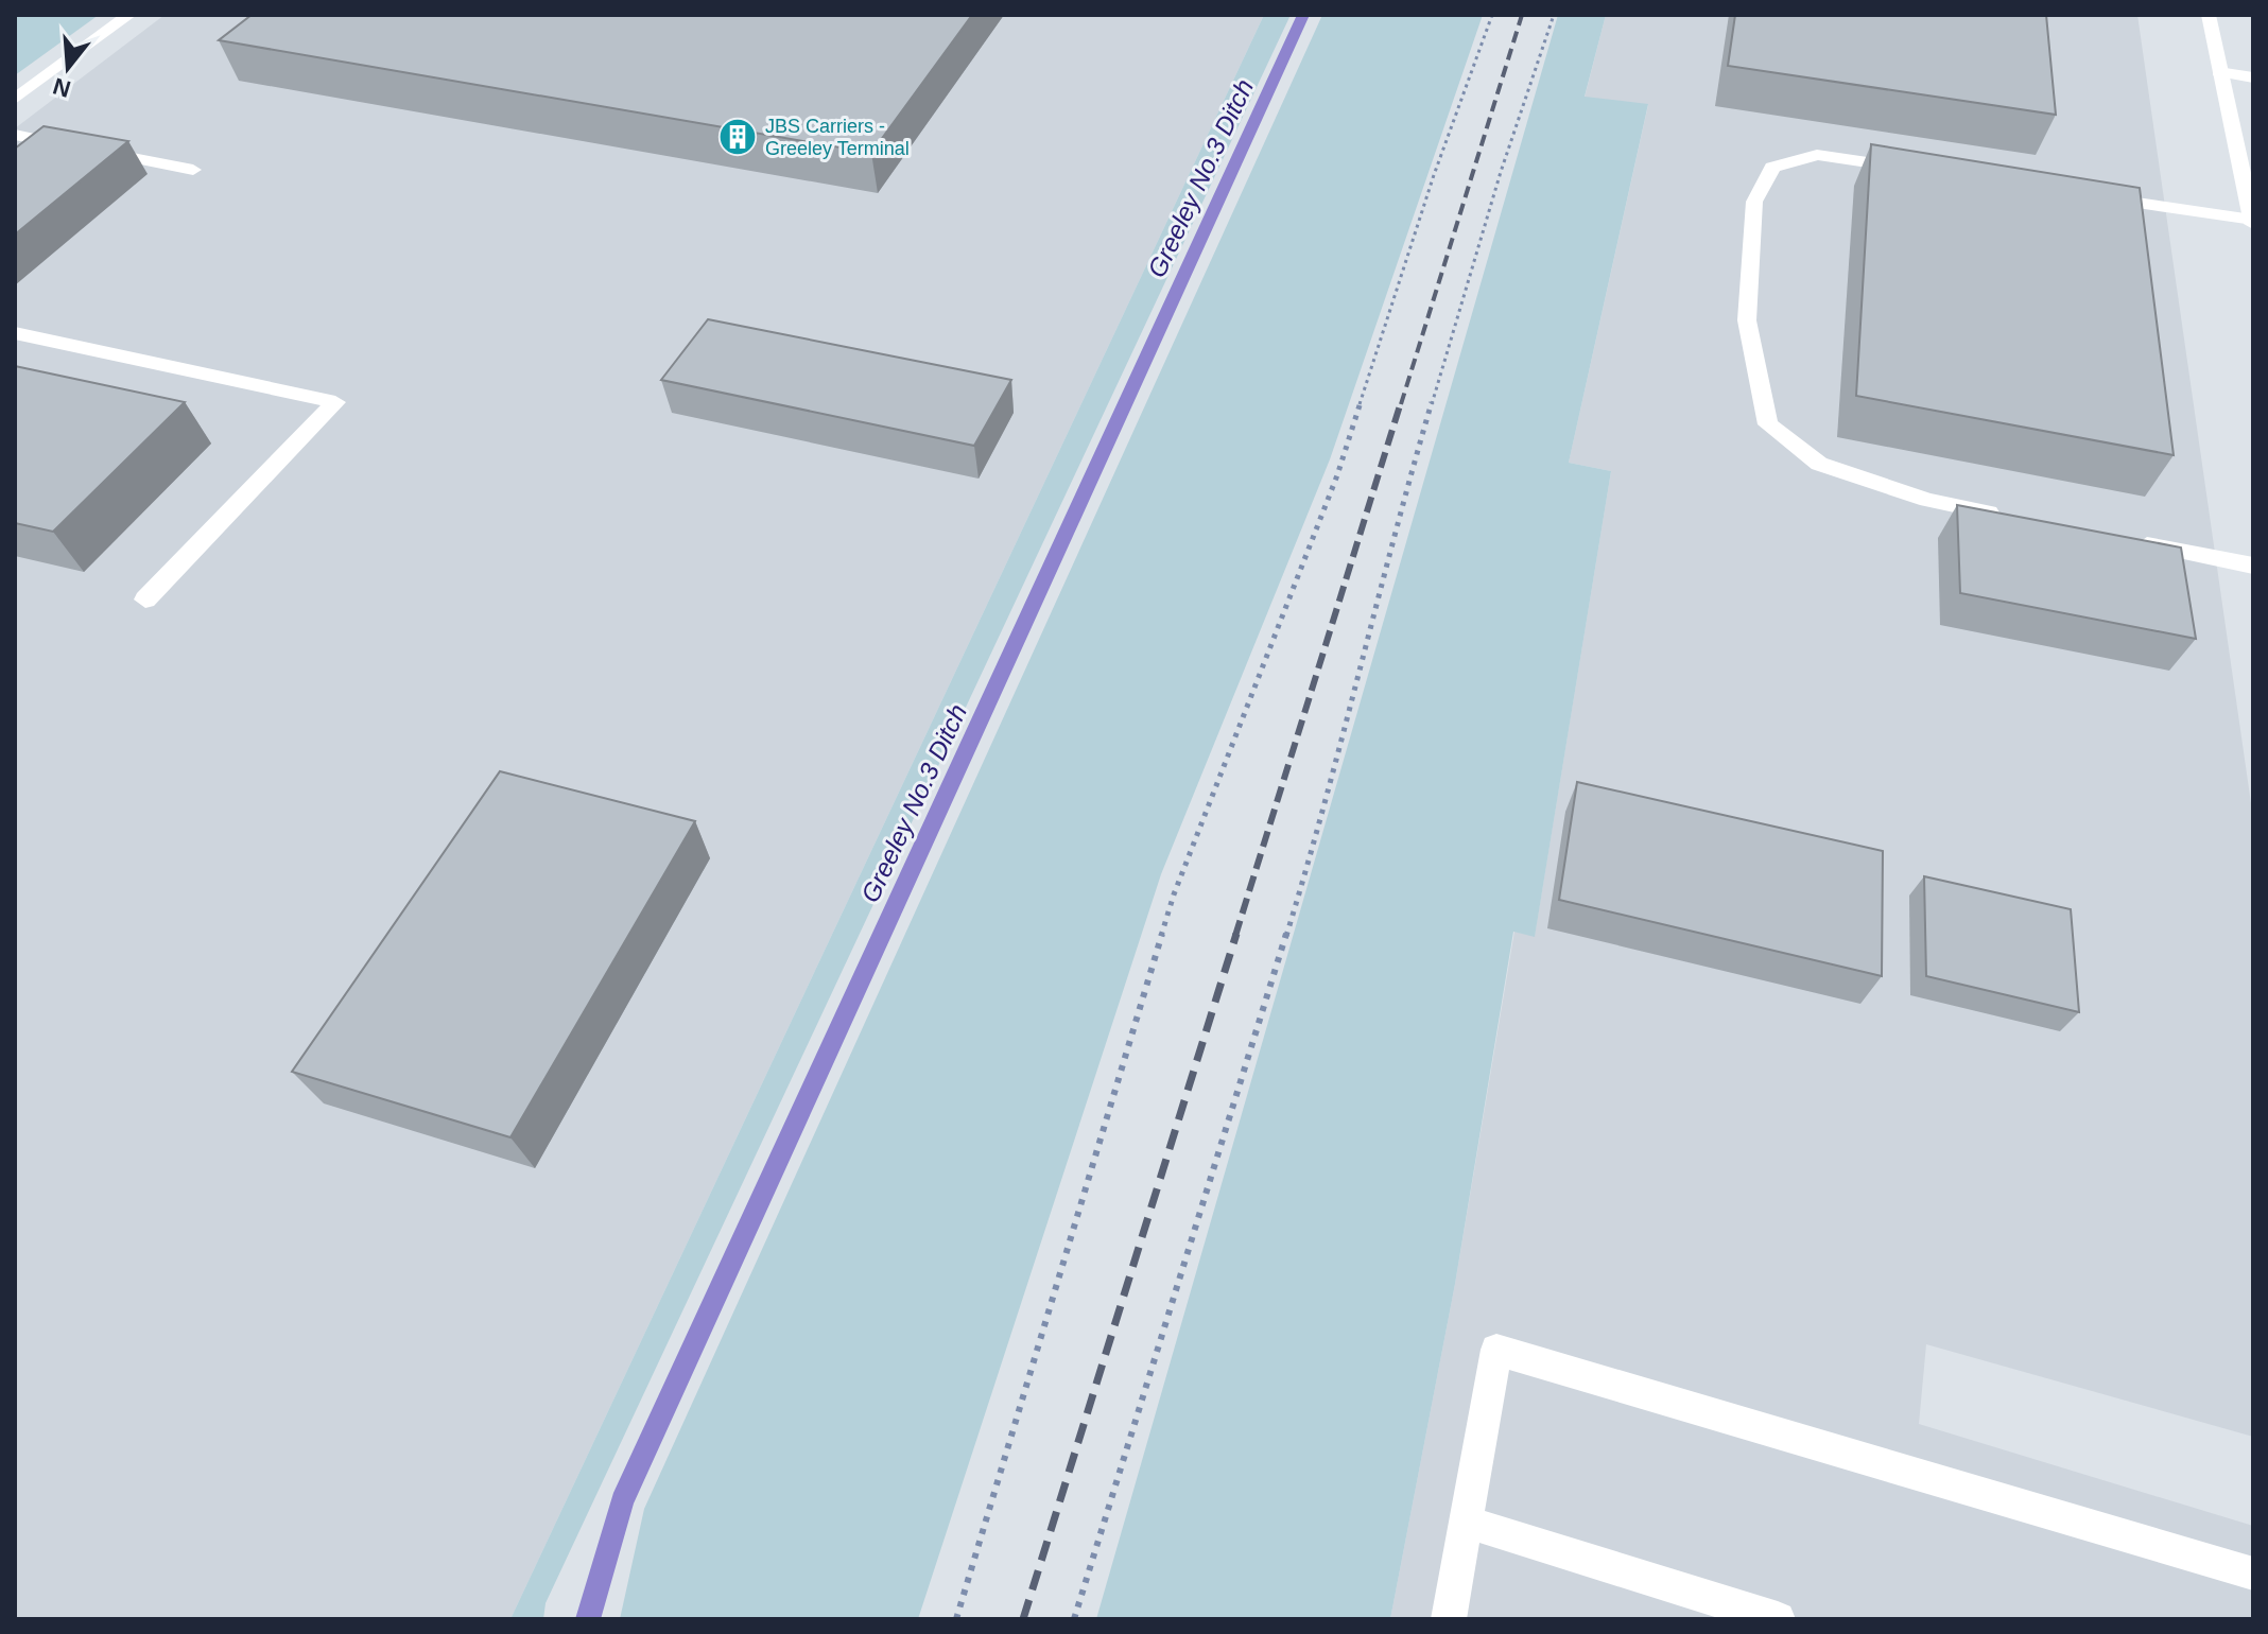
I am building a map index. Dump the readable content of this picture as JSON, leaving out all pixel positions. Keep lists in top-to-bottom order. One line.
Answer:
{"water":["Greeley No.3 Ditch"],"places":{"building":["JBS Carriers - Greeley Terminal"]},"north":"bottom"}
